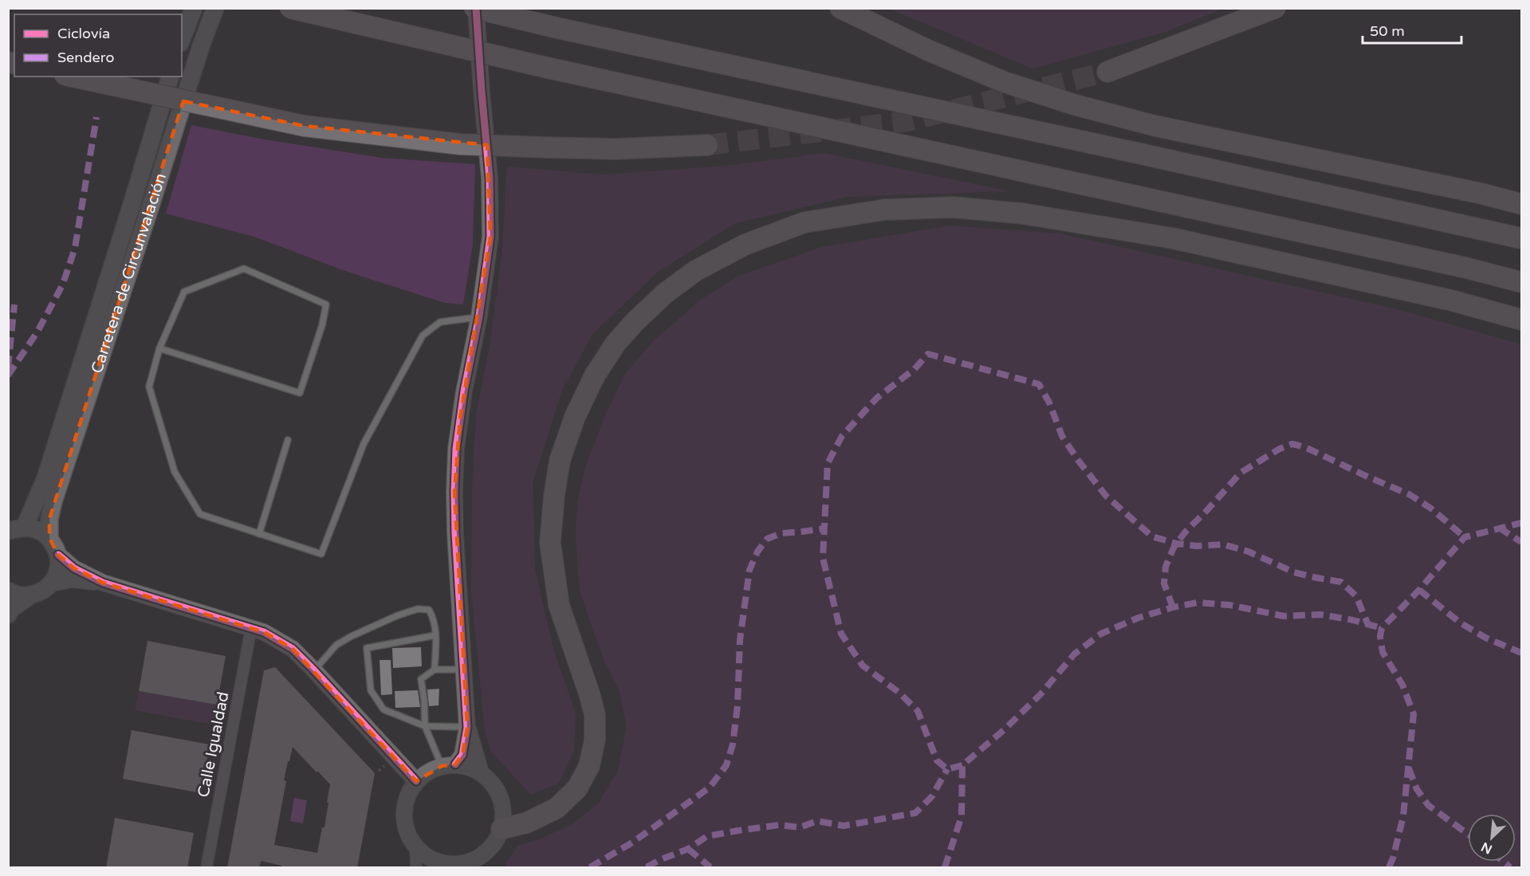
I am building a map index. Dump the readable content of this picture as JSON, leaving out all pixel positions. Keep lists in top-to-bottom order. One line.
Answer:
{"streets":{"main road":["Carretera de Circunvalación"],"street":["Calle Igualdad"]},"legend":["Ciclovía","Sendero"],"scale_bar":"50 m","north":"bottom left"}
